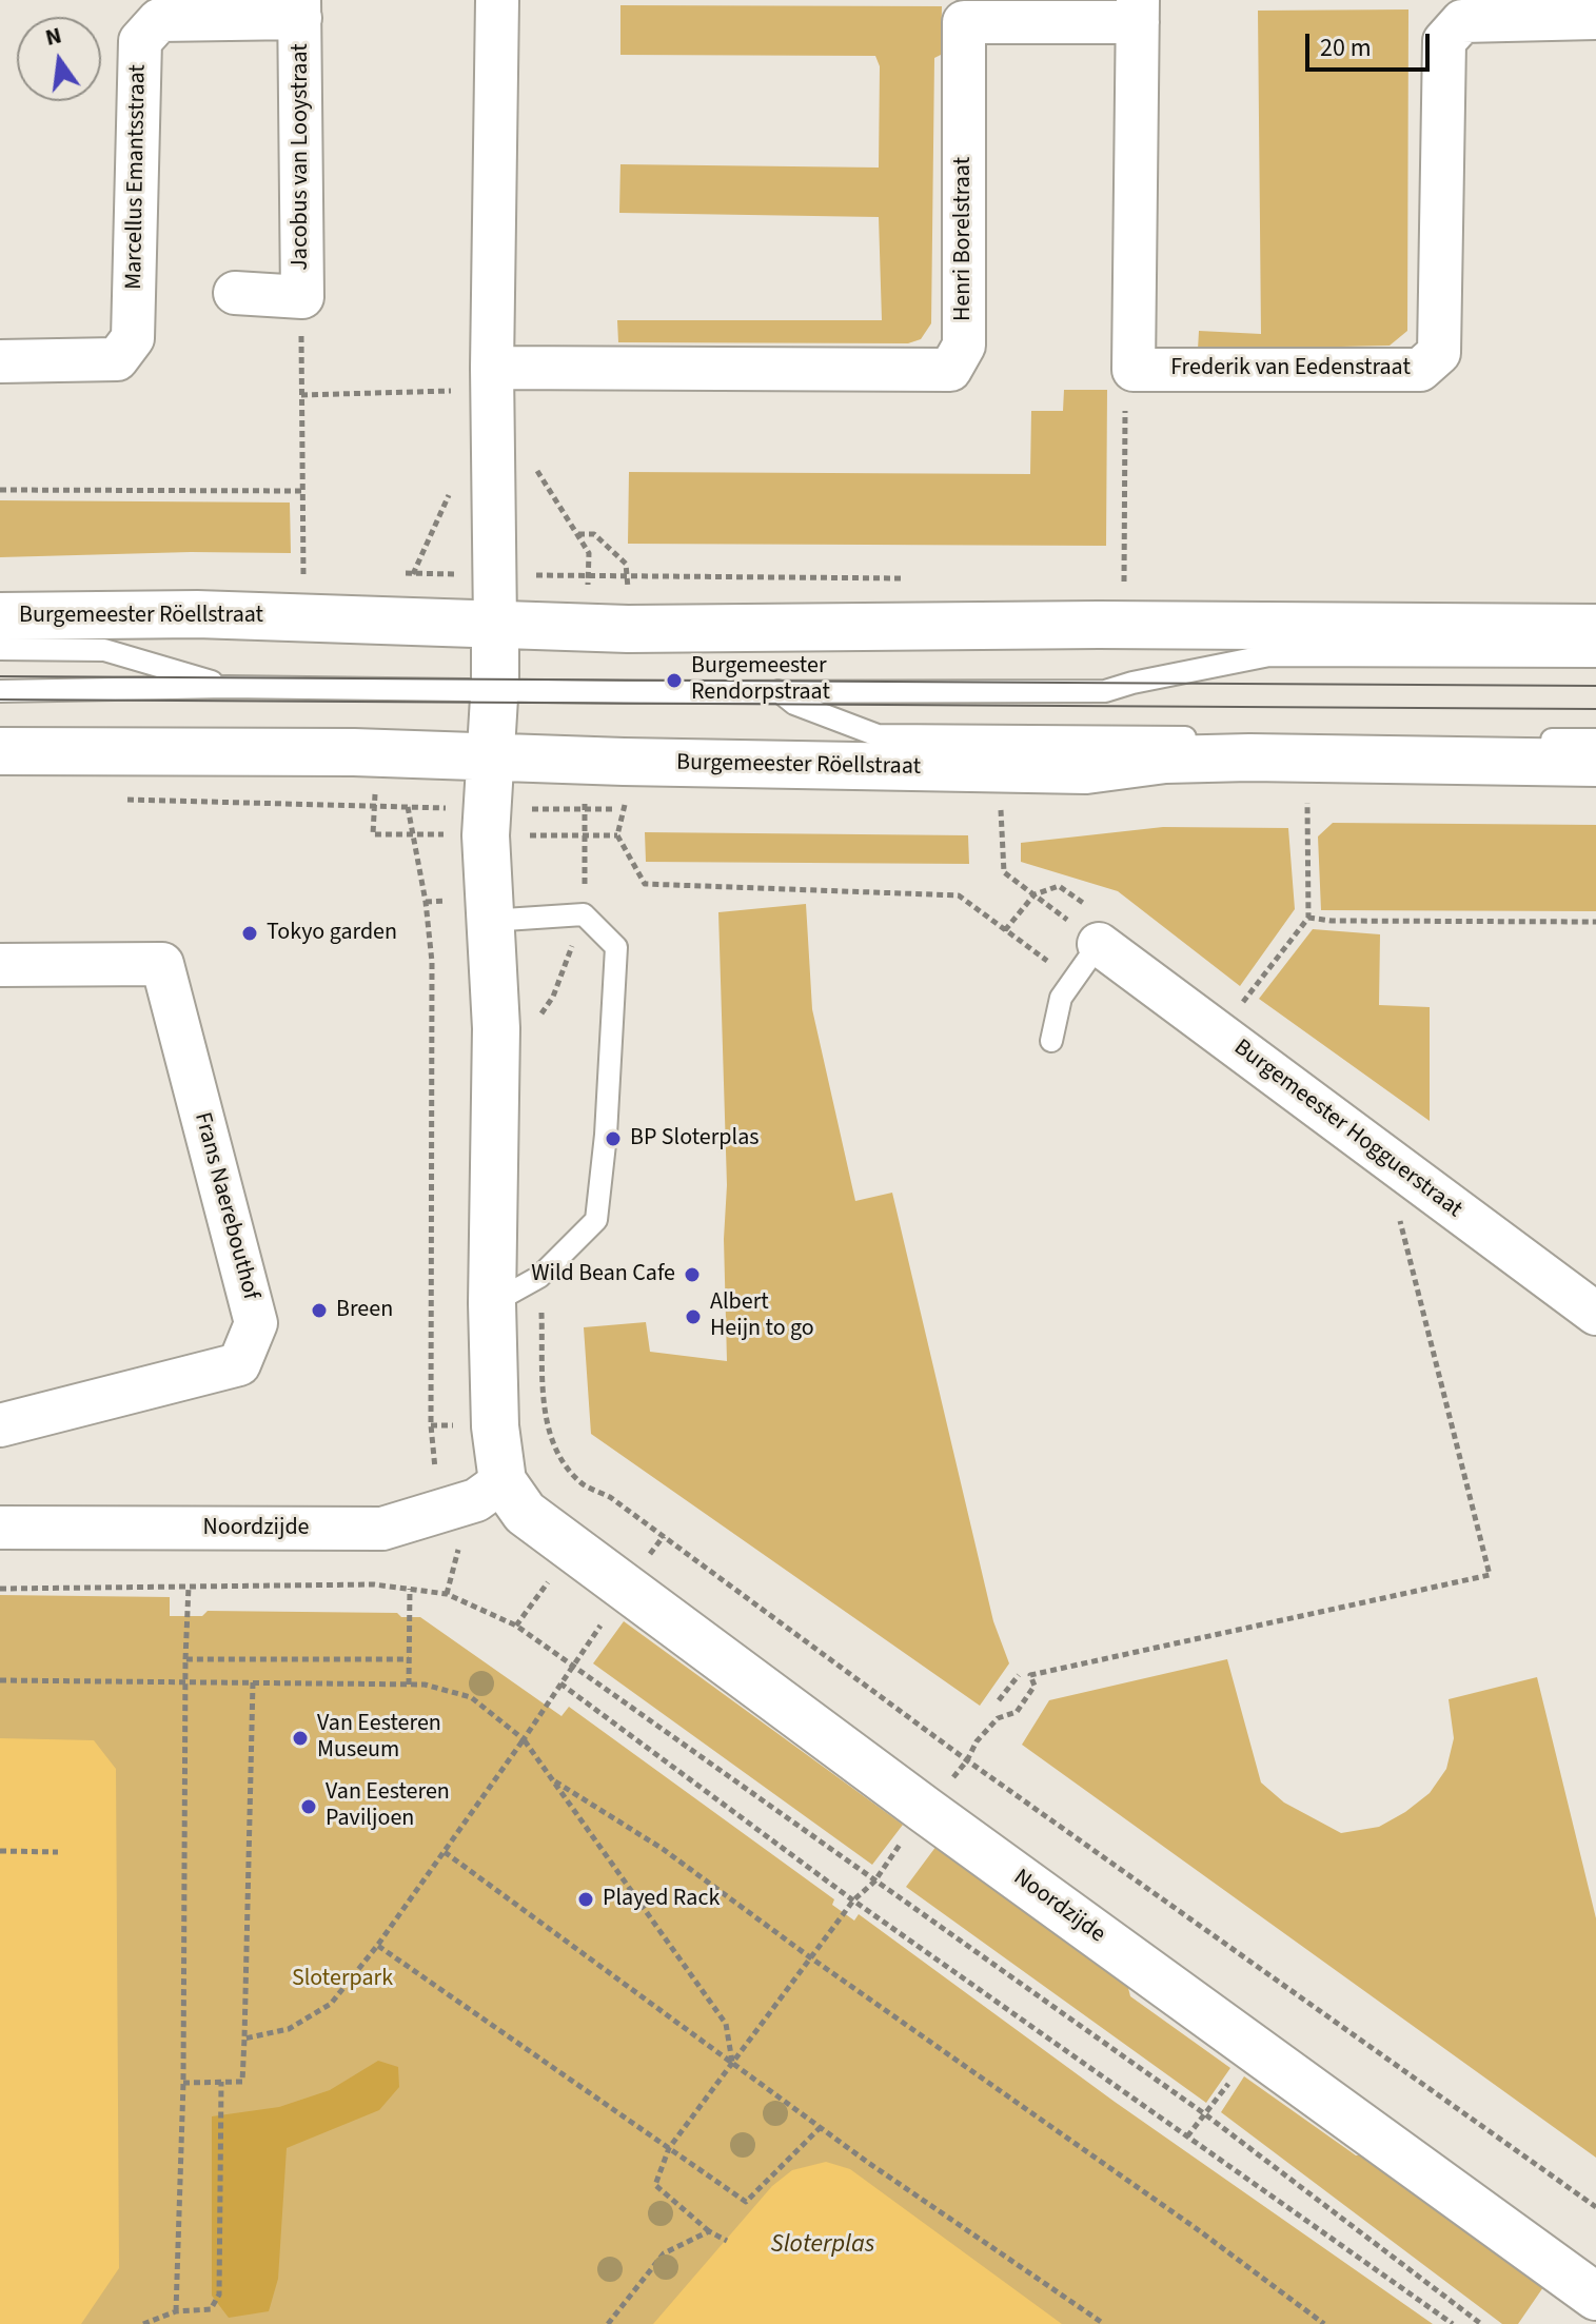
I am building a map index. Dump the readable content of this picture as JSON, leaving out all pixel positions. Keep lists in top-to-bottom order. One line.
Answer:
{"streets":{"main road":["Burgemeester Röellstraat","Noordzijde"],"street":["Jacobus van Looystraat","Marcellus Emantsstraat","Henri Borelstraat","Frederik van Eedenstraat","Burgemeester Hogguerstraat","Frans Naerebouthof"]},"crossings":[["Jacobus van Looystraat","Marcellus Emantsstraat"]],"water":["Sloterplas"],"parks":["Sloterpark"],"places":["Burgemeester Rendorpstraat","Tokyo garden","BP Sloterplas","Wild Bean Cafe","Breen","Albert Heijn to go","Van Eesteren Museum","Van Eesteren Paviljoen","Played Rack"],"scale_bar":"20 m","north":"top"}
